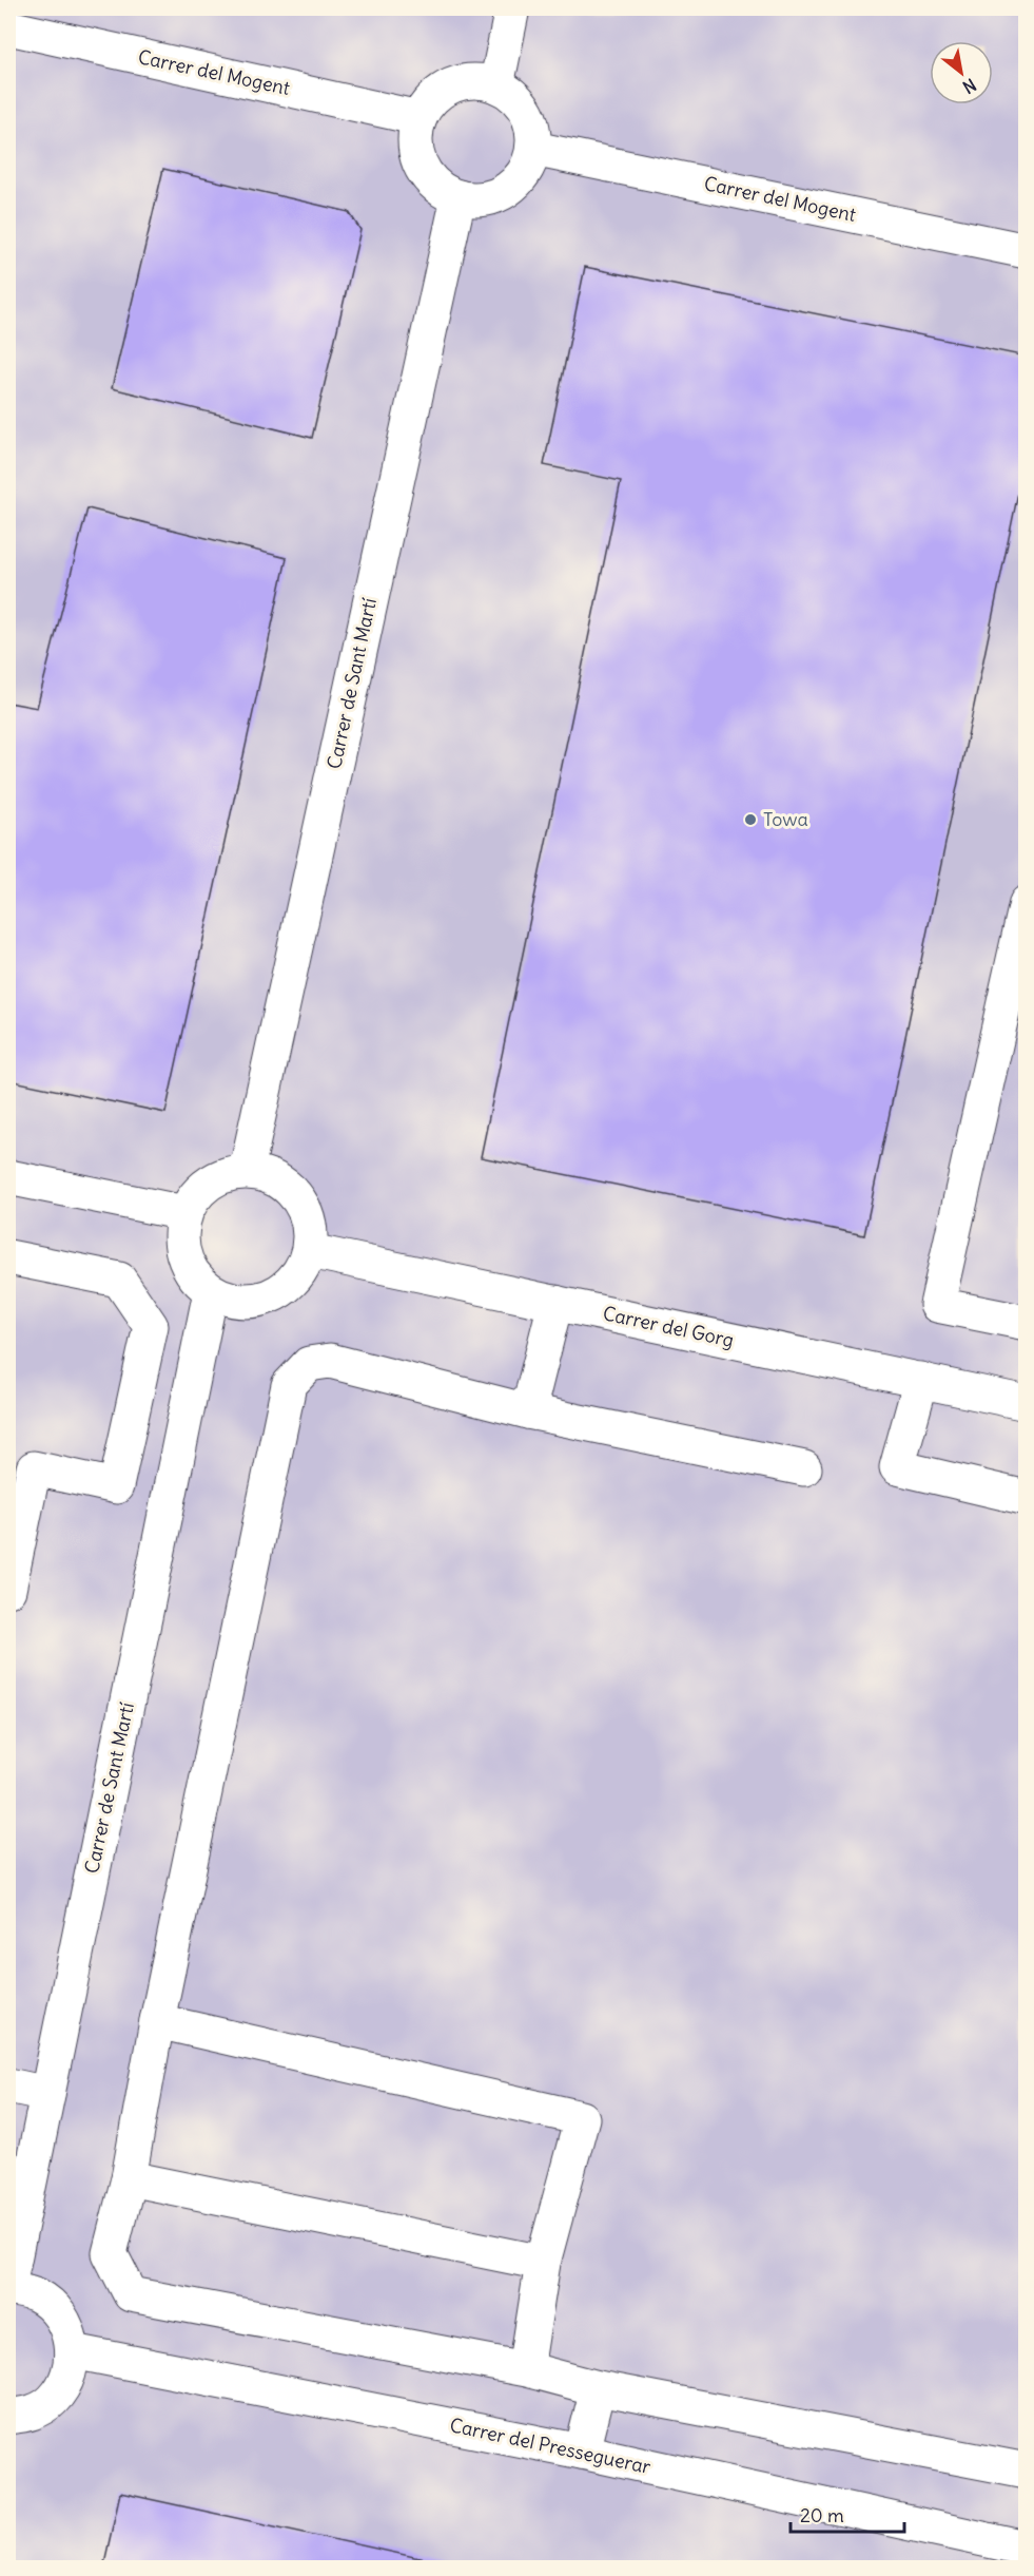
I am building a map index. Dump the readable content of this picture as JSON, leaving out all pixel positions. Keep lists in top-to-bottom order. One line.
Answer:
{"streets":{"street":["Carrer del Mogent","Carrer de Sant Martí","Carrer del Gorg","Carrer del Presseguerar"]},"crossings":[["Carrer del Mogent","Carrer de Sant Martí"],["Carrer de Sant Martí","Carrer del Gorg"]],"places":["Towa"],"scale_bar":"20 m","north":"bottom right"}
